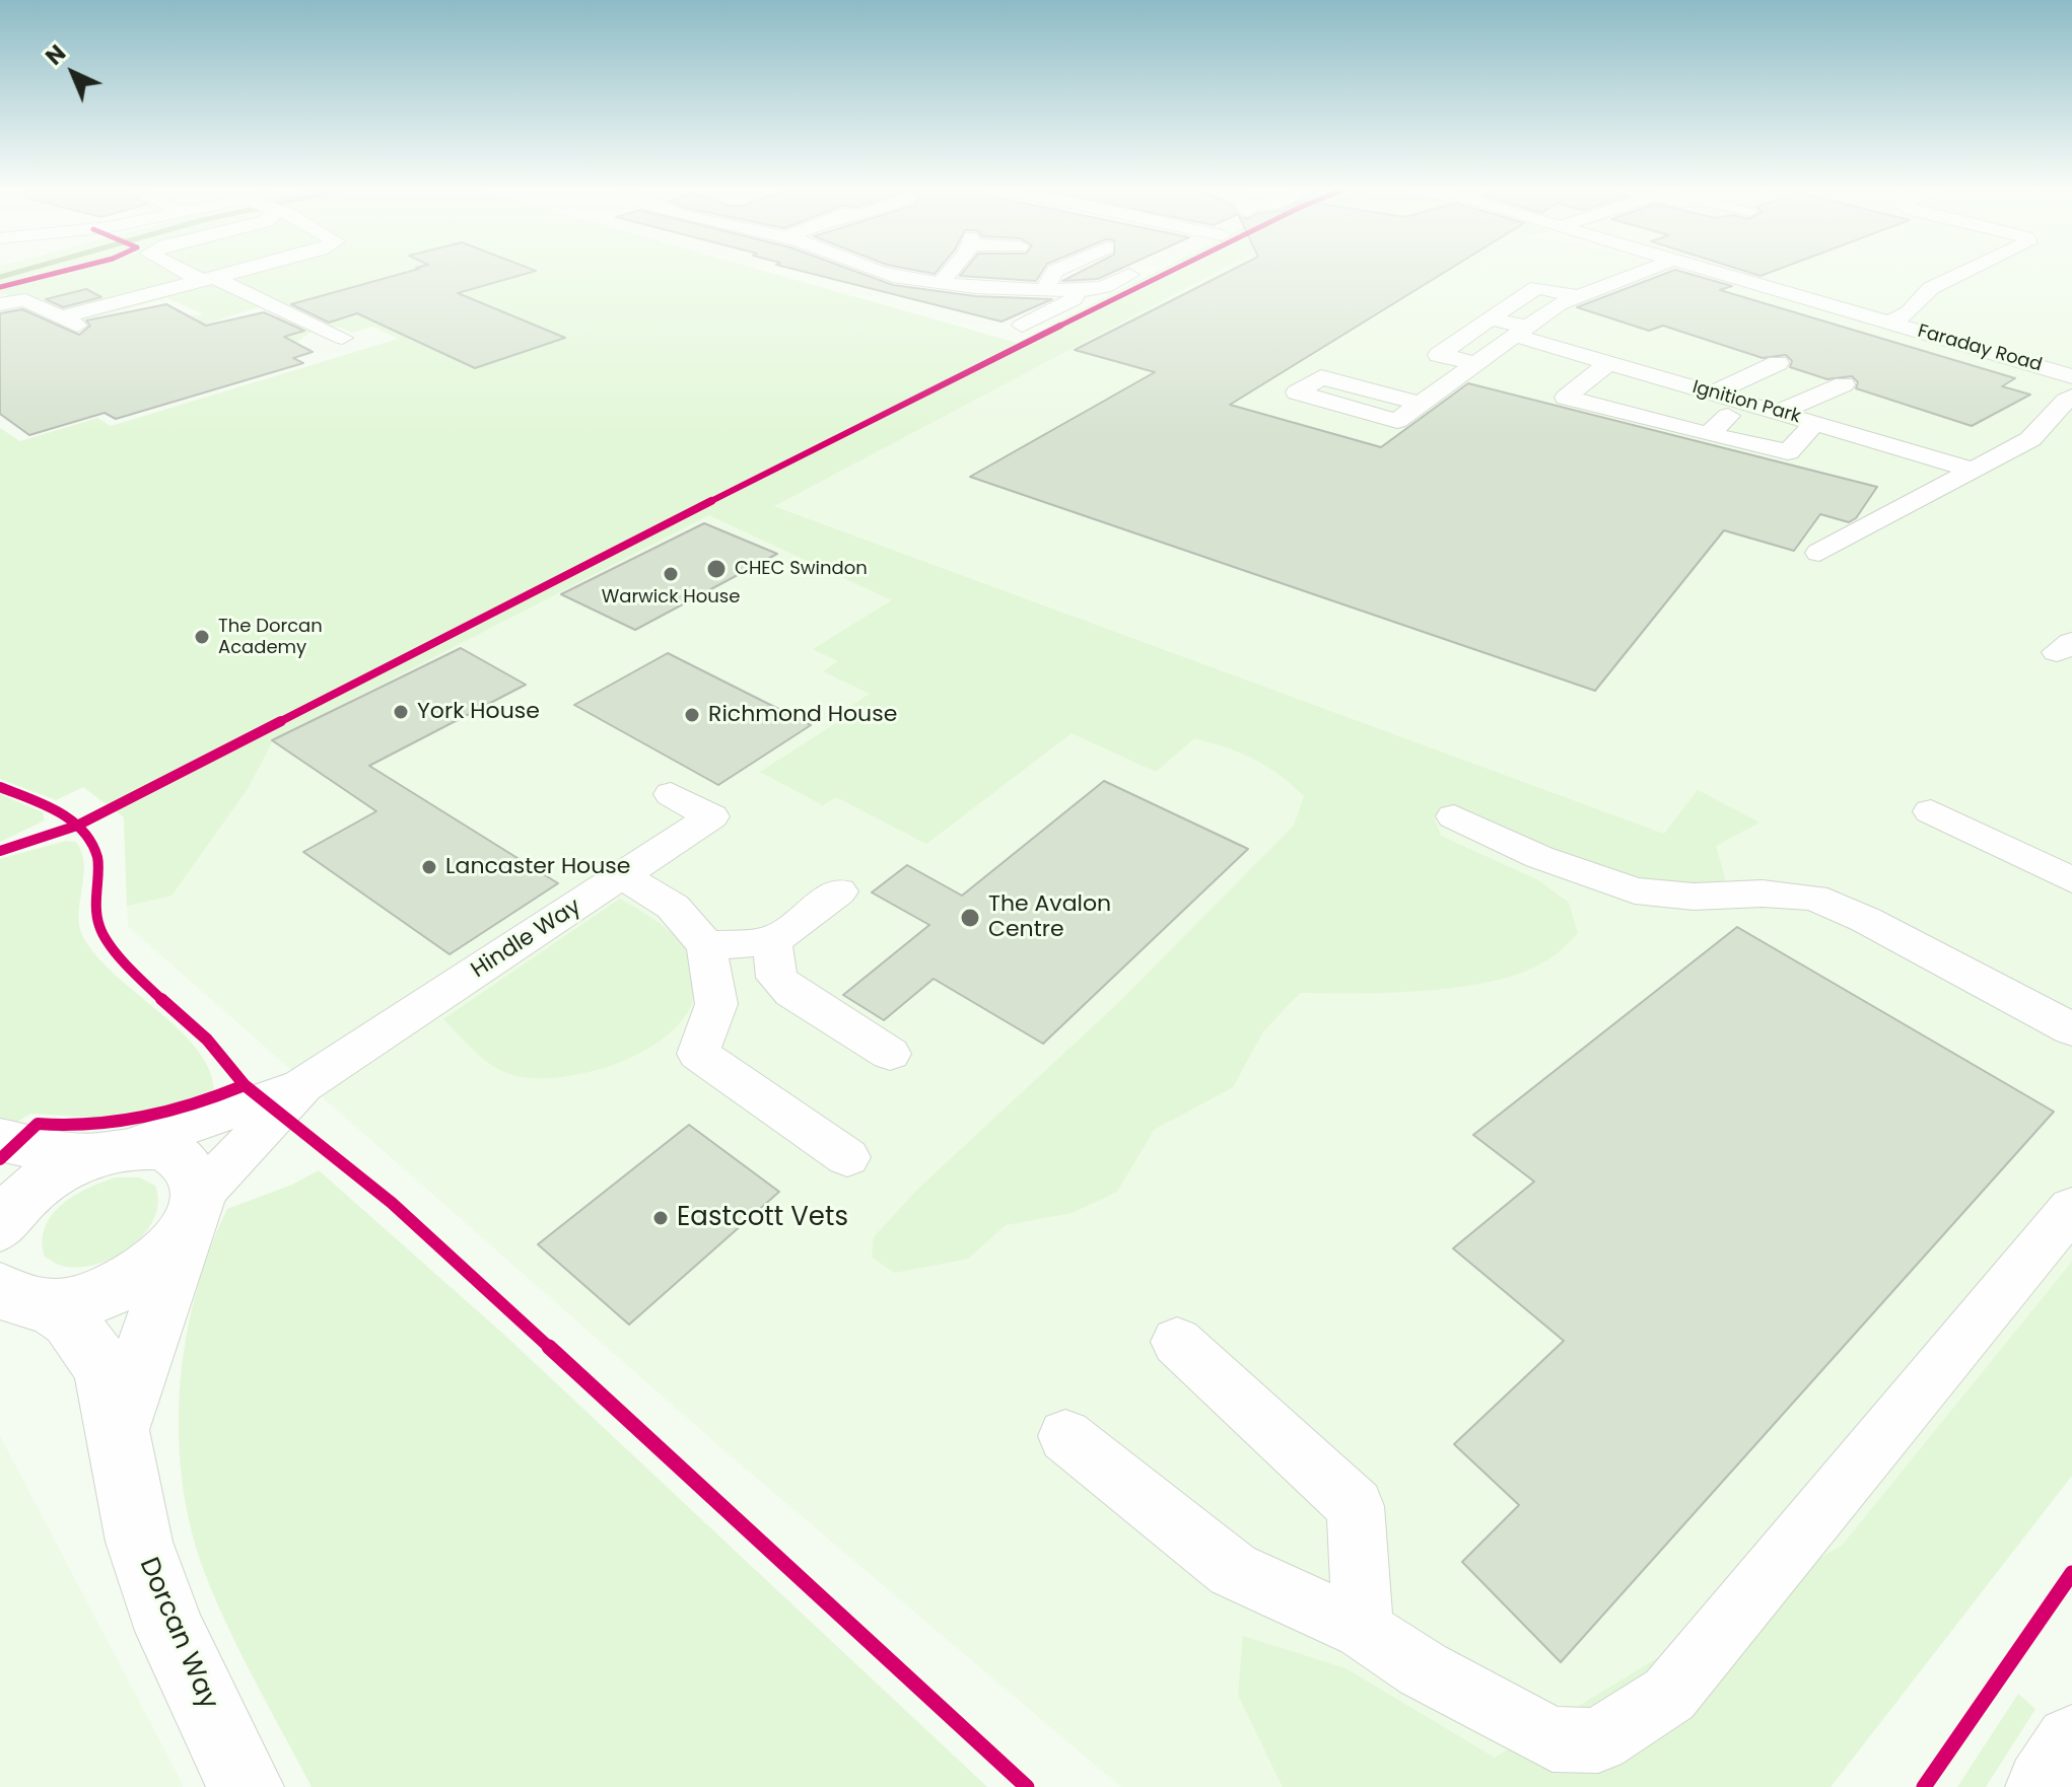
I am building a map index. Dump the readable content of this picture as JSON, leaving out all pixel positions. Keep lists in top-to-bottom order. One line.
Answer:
{"streets":{"main road":["Dorcan Way"],"street":["Faraday Road","Ignition Park","Hindle Way"]},"crossings":[["Hindle Way","Dorcan Way"]],"places":["CHEC Swindon","Warwick House","The Dorcan Academy","York House","Richmond House","Lancaster House","The Avalon Centre","Eastcott Vets"],"north":"top left"}
